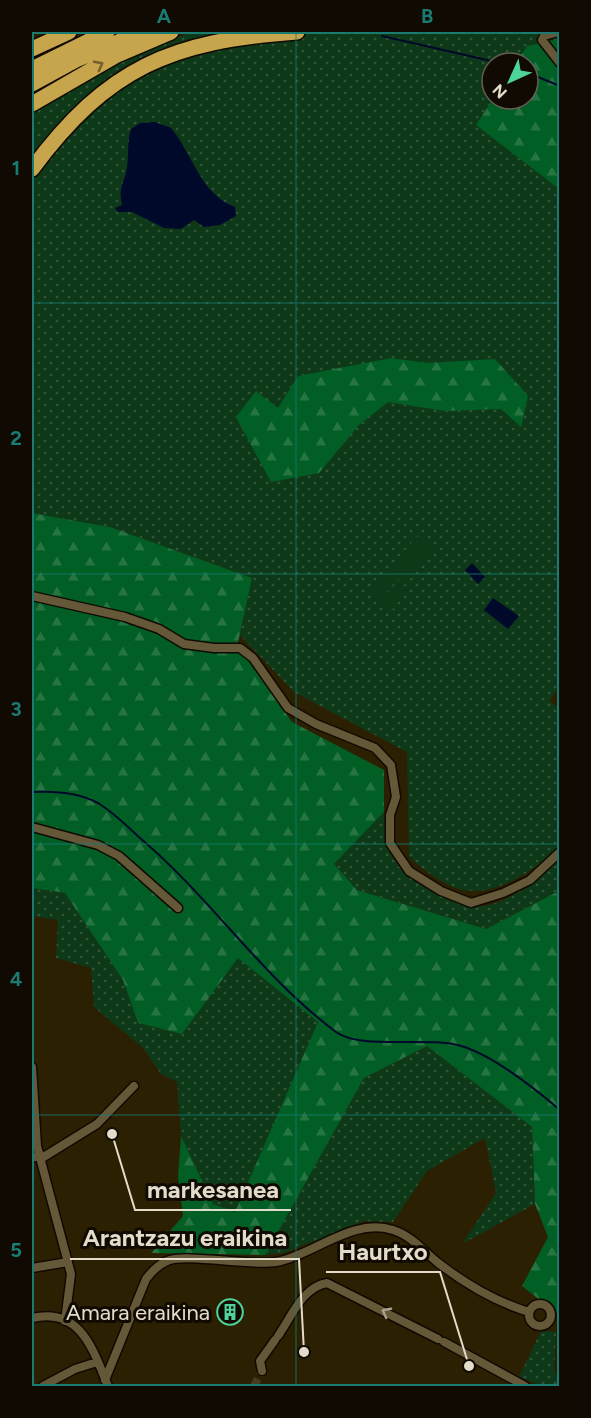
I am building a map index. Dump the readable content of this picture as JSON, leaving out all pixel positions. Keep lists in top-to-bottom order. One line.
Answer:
{"places":{"other":["markesanea","Arantzazu eraikina","Haurtxo"],"building":["Amara eraikina"]},"north":"bottom left","grid":{"columns":["A","B"],"rows":["1","2","3","4","5"]}}
